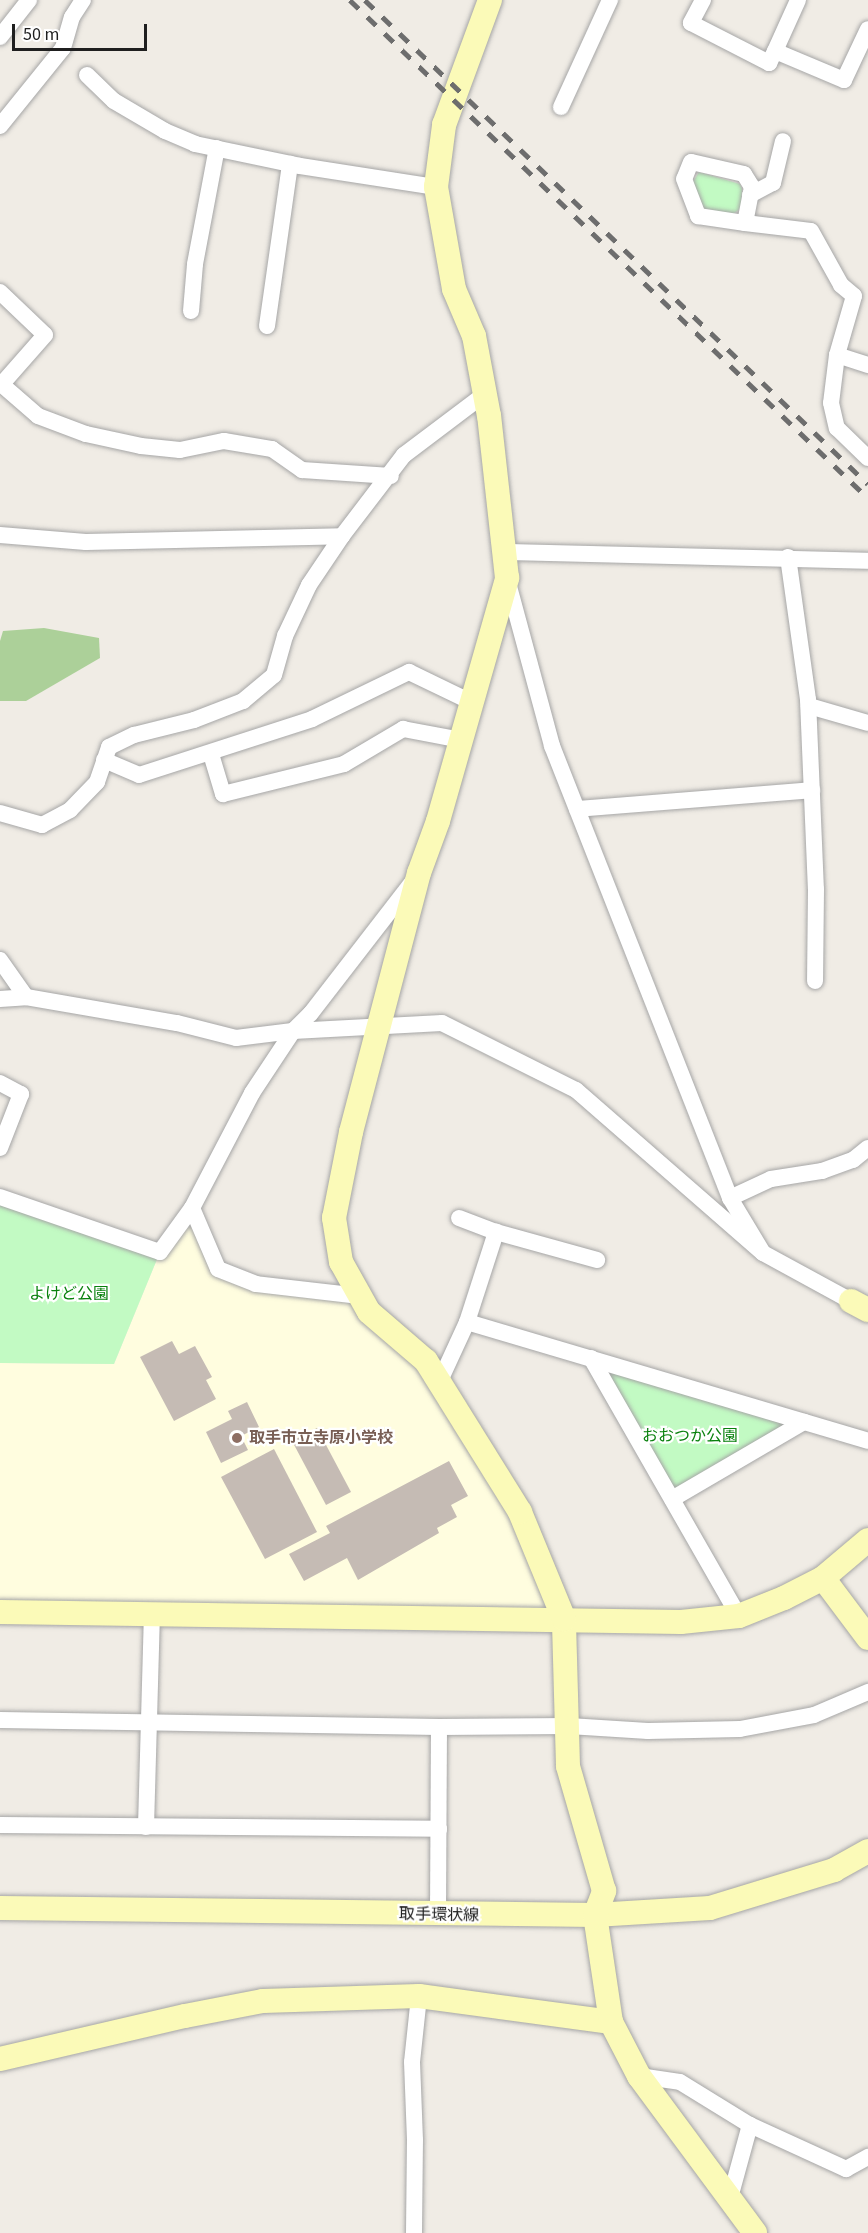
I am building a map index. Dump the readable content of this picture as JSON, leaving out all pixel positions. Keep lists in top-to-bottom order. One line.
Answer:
{"streets":{"street":["取手環状線"]},"parks":["よけど公園","おおつか公園"],"places":["取手市立寺原小学校"],"scale_bar":"50 m"}
